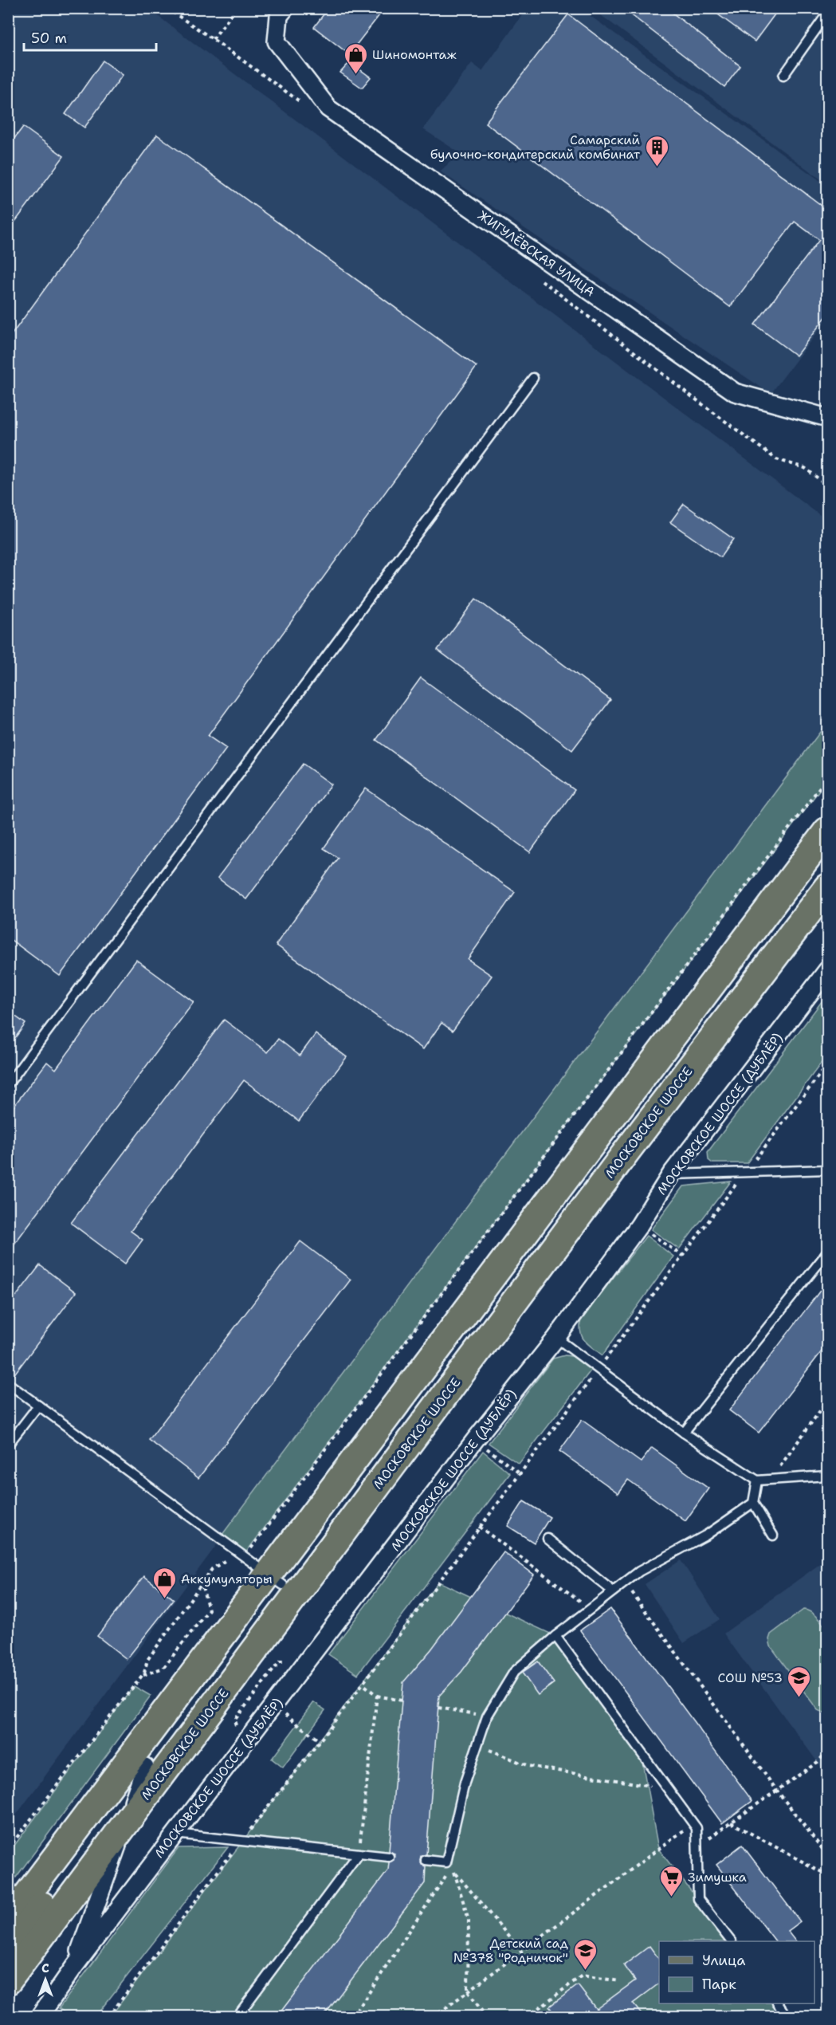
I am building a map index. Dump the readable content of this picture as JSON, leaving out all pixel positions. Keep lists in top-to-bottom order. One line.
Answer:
{"streets":{"main road":["МОСКОВСКОЕ ШОССЕ"],"street":["ЖИГУЛЁВСКАЯ УЛИЦА","МОСКОВСКОЕ ШОССЕ (ДУБЛЁР)"]},"crossings":[["МОСКОВСКОЕ ШОССЕ (ДУБЛЁР)","МОСКОВСКОЕ ШОССЕ"]],"places":{"shop":["Шиномонтаж","Аккумуляторы"],"building":["Самарский булочно-кондитерский комбинат"],"school or university":["СОШ №53","Детский сад №378 \"Родничок\""],"supermarket":["Зимушка"]},"legend":["Улица","Парк"],"scale_bar":"50 m","north":"top"}
